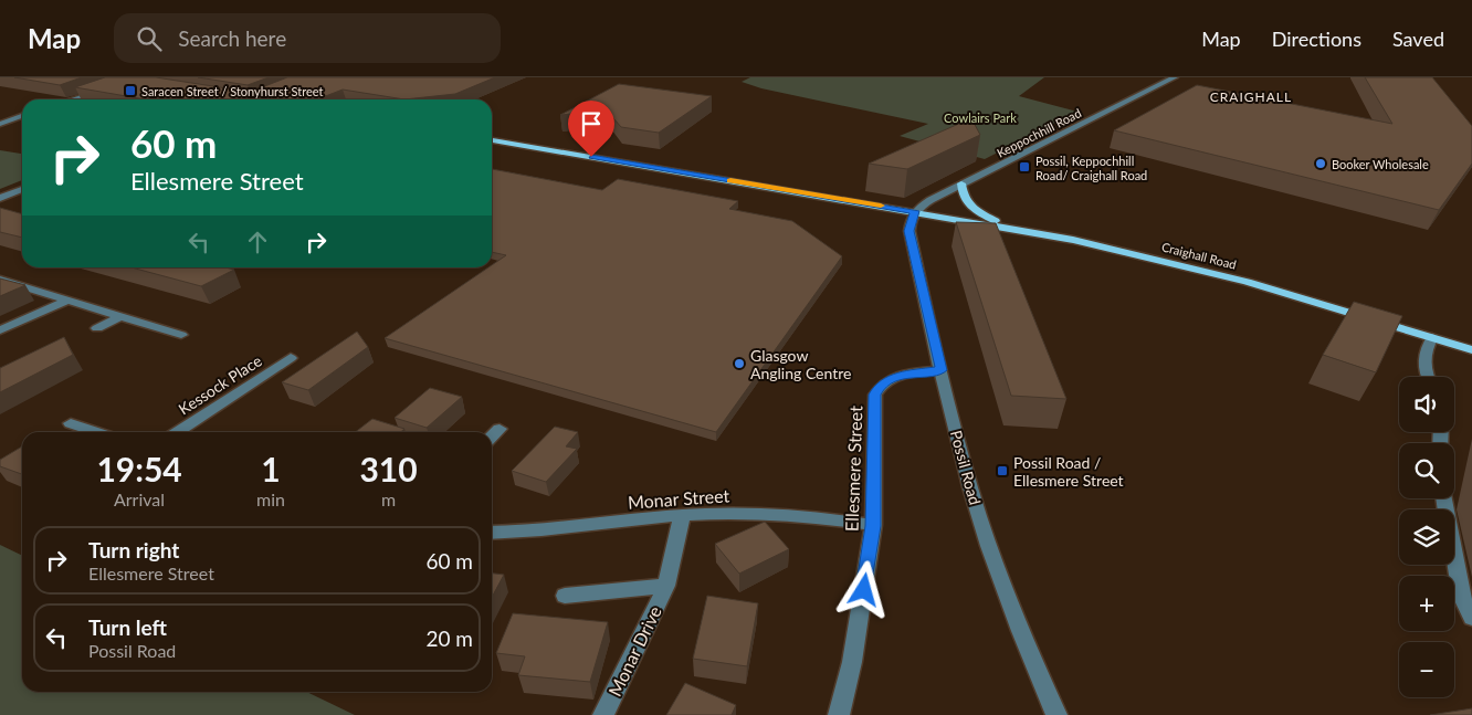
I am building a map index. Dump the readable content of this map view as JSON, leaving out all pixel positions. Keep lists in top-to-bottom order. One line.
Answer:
{"streets":{"main road":["Craighall Road"],"street":["Keppochhill Road","Kessock Place","Possil Road","Ellesmere Street","Monar Street","Monar Drive"]},"crossings":[["Keppochhill Road","Craighall Road"],["Keppochhill Road","Possil Road"],["Craighall Road","Possil Road"],["Possil Road","Ellesmere Street"],["Ellesmere Street","Monar Street"],["Monar Street","Monar Drive"]],"districts":["CRAIGHALL"],"parks":["Cowlairs Park"],"places":{"transit":["Saracen Street / Stonyhurst Street","Possil, Keppochhill Road/ Craighall Road","Possil Road / Ellesmere Street"],"other":["Booker Wholesale","Glasgow Angling Centre"]},"page":{"header":"Map","search":"Search here","nav":["Map","Directions","Saved"],"turn":["60 m","Ellesmere Street"],"map_buttons":["+","−"],"eta":["19:54","Arrival","1","min","310","m"],"list":[{"name":"Turn right","note":"Ellesmere Street","value":"60 m"},{"name":"Turn left","note":"Possil Road","value":"20 m"}]}}
